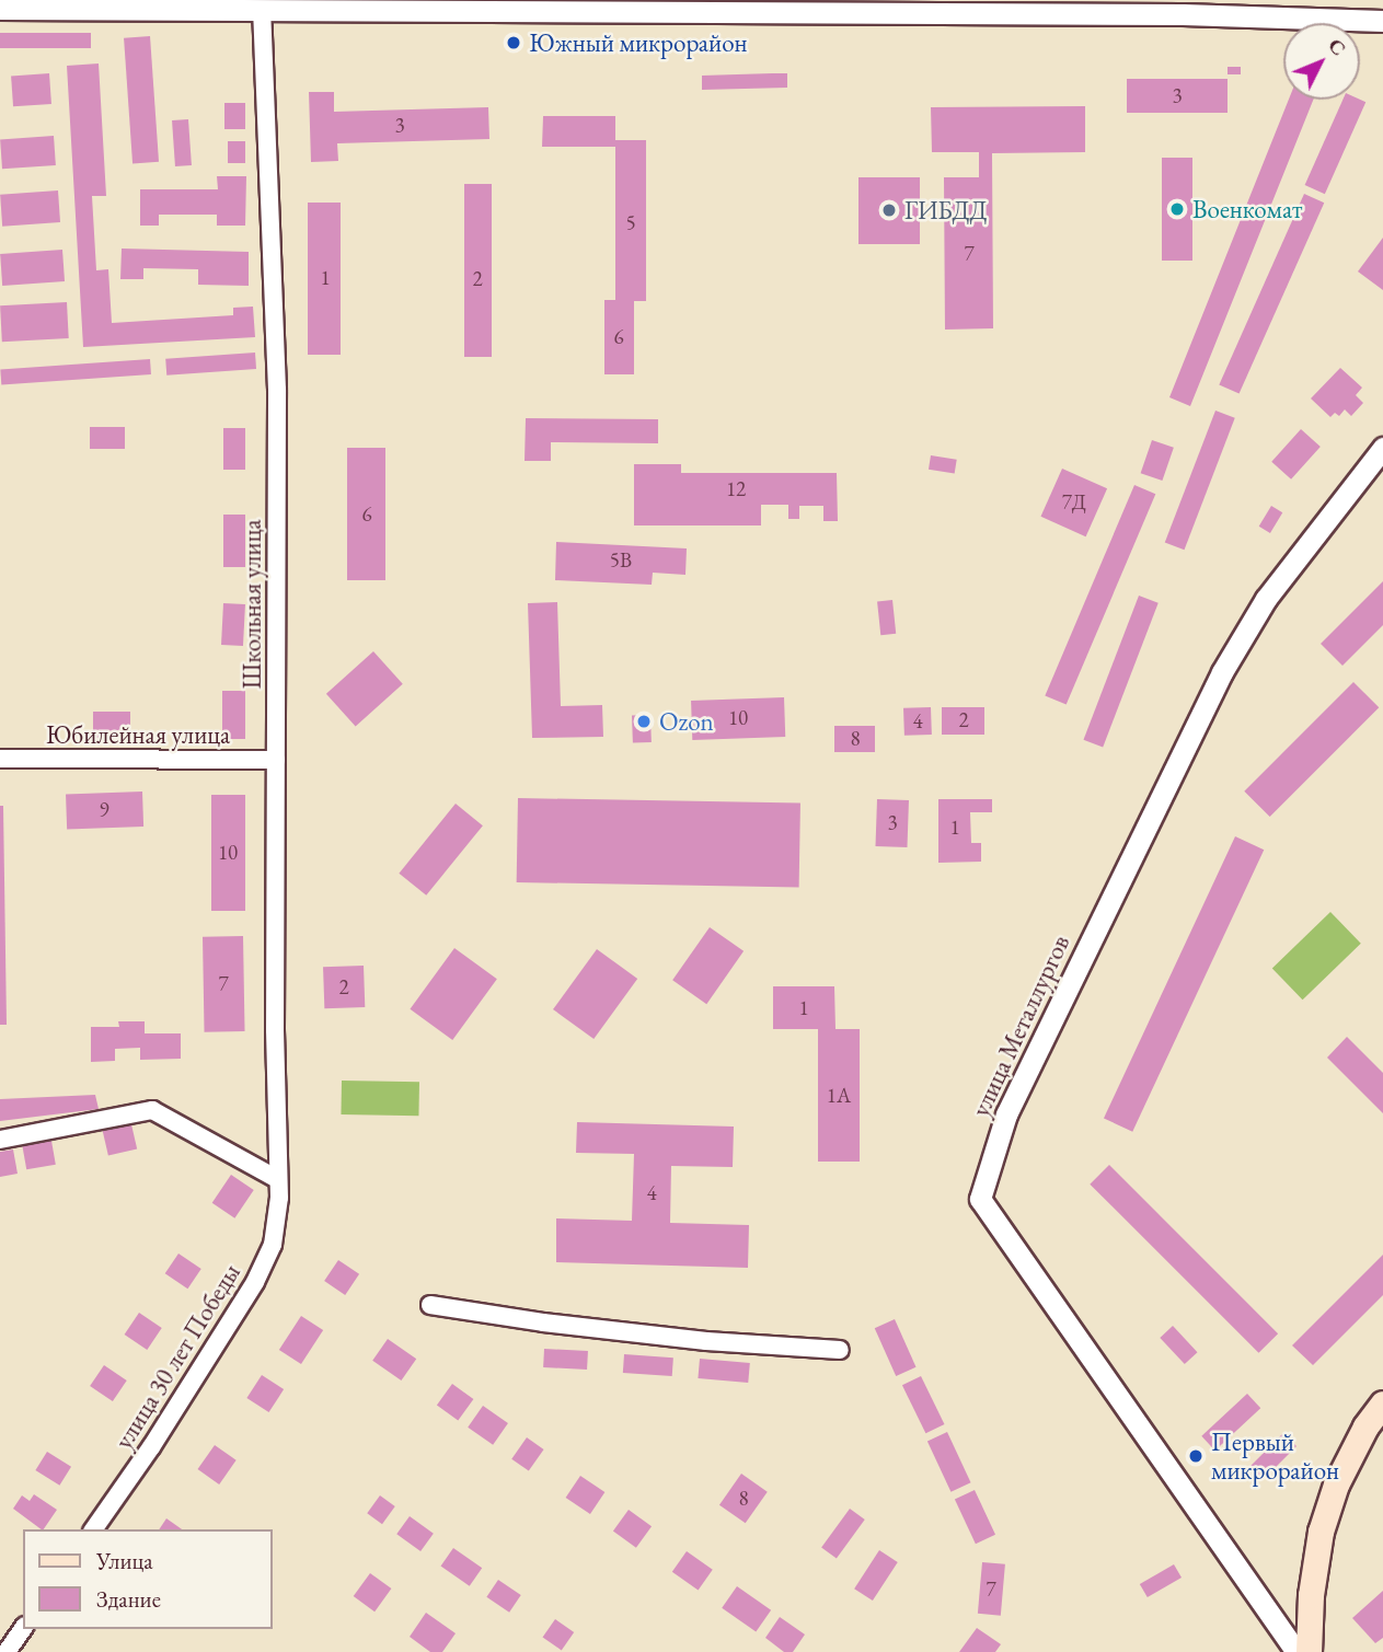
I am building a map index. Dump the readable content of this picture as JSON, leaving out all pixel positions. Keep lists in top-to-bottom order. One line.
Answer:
{"streets":{"street":["Школьная улица","Юбилейная улица","улица Металлургов","улица 30 лет Победы"]},"crossings":[["Школьная улица","Юбилейная улица"],["Школьная улица","улица 30 лет Победы"]],"places":["Южный микрорайон","Военкомат","ГИБДД","Ozon","Первый микрорайон"],"house_numbers":["3","3","5","7","1","2","6","12","7Д","6","5В","10","2","4","8","9","3","1","10","7","2","1","1А","4","8","7"],"legend":["Улица","Здание"],"north":"top right"}
